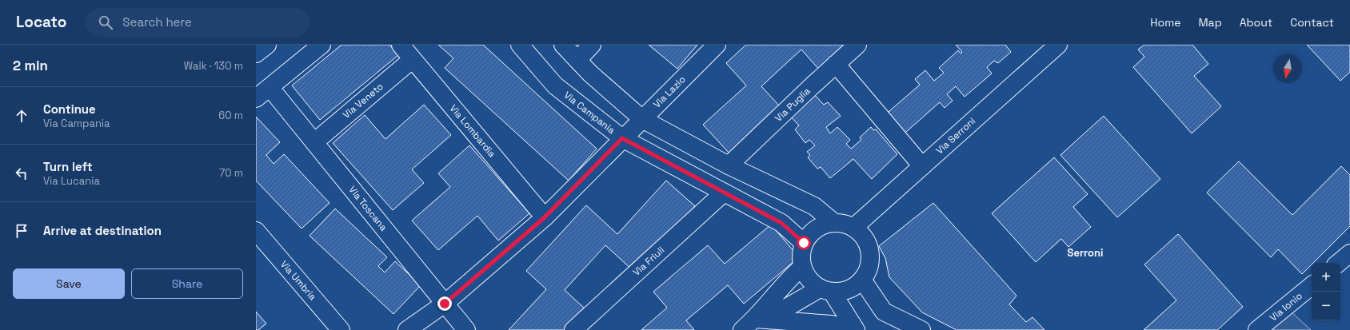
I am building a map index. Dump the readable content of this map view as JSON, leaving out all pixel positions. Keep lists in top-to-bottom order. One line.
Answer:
{"streets":{"street":["Via Lazio","Via Veneto","Via Puglia","Via Campania","Via Lombardia","Via Serroni","Via Toscana","Via Friuli","Via Umbria","Via Ionio"]},"crossings":[["Via Lazio","Via Campania"],["Via Lazio","Via Lombardia"],["Via Lazio","Via Toscana"],["Via Veneto","Via Lombardia"],["Via Veneto","Via Toscana"],["Via Campania","Via Serroni"],["Via Campania","Via Friuli"]],"districts":["Serroni"],"north":"bottom","page":{"header":"Locato","search":"Search here","nav":["Home","Map","About","Contact"],"heading":["2 min","Walk · 130 m"],"list":[["Continue","Via Campania","60 m"],["Turn left","Via Lucania","70 m"],"Arrive at destination"],"buttons":["Save","Share"],"map_buttons":["+","−"]}}
